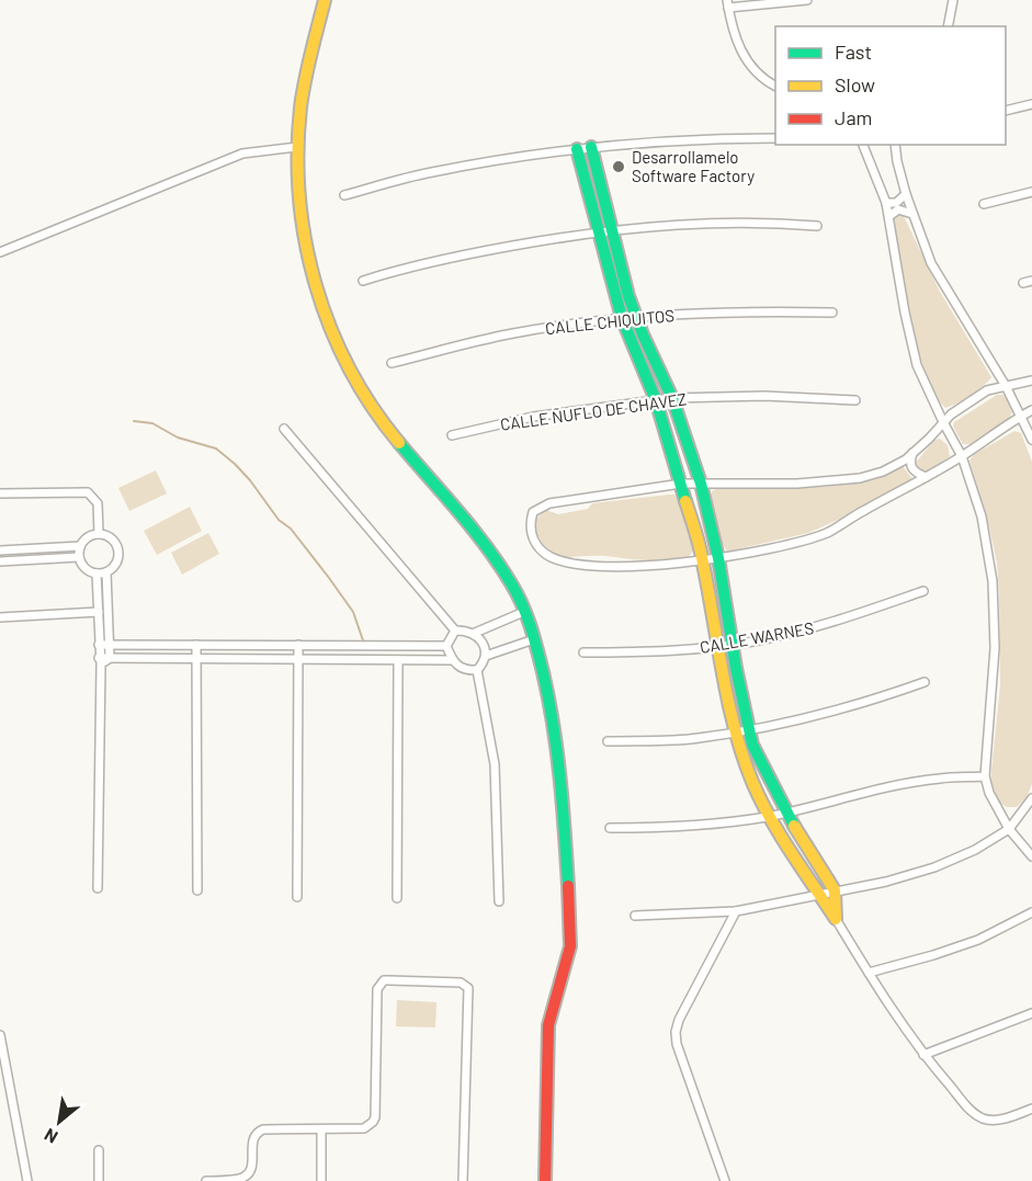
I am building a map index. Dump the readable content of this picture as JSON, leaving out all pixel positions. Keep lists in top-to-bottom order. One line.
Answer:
{"streets":{"street":["CALLE CHIQUITOS","CALLE ÑUFLO DE CHAVEZ","CALLE WARNES"]},"places":["Desarrollamelo Software Factory"],"legend":["Fast","Slow","Jam"],"north":"bottom left"}
